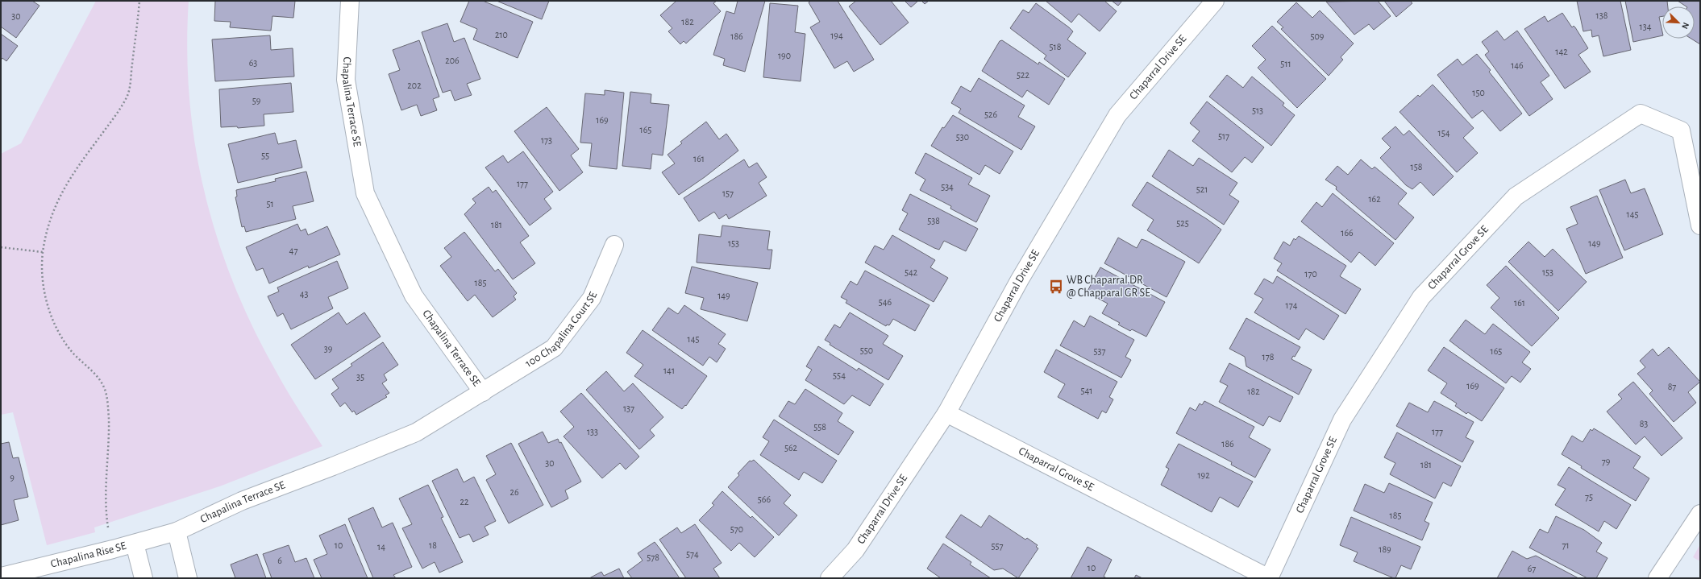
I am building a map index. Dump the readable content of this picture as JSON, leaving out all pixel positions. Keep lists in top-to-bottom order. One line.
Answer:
{"streets":{"street":["Chaparral Drive SE","Chapalina Terrace SE","Chaparral Grove SE","100 Chapalina Court SE","Chapalina Rise SE"]},"crossings":[["Chaparral Drive SE","Chaparral Grove SE"],["Chapalina Terrace SE","100 Chapalina Court SE"],["Chapalina Terrace SE","Chapalina Rise SE"]],"places":{"bus stop":["WB Chaparral DR @ Chapparal GR SE"]},"house_numbers":["138","30","182","134","210","194","186","509","518","142","190","206","63","511","146","522","202","150","59","513","526","169","165","154","517","530","173","55","161","158","177","534","521","157","162","51","145","538","525","181","166","153","149","47","542","153","170","185","43","149","546","161","174","145","39","550","537","165","178","141","554","35","169","87","541","182","137","83","558","133","177","186","562","79","30","181","192","9","26","75","566","22","185","570","10","18","71","557","14","189","574","578","6","10","67"],"north":"bottom right"}
